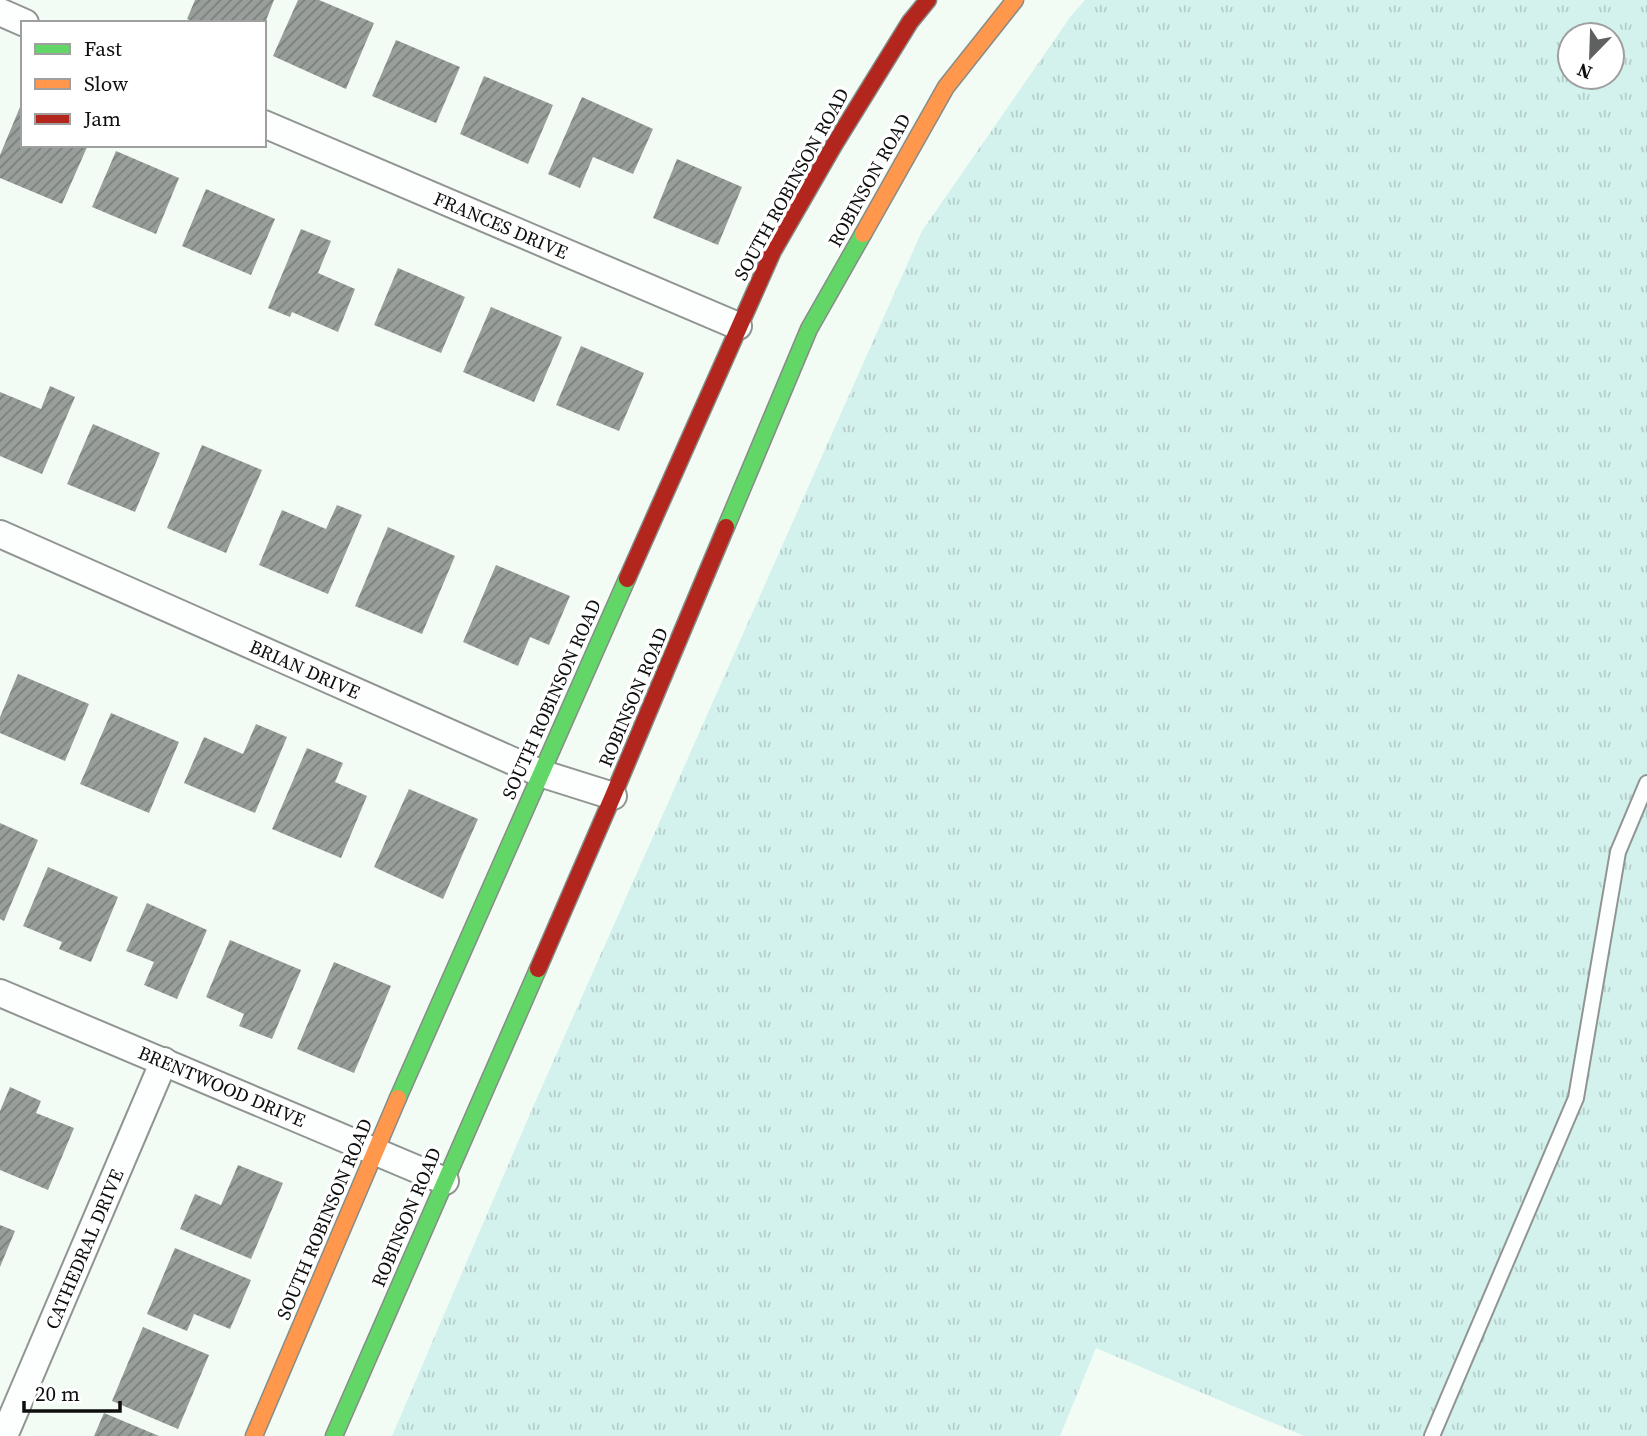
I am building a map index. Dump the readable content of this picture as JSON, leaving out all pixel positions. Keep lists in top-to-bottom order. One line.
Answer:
{"streets":{"street":["ROBINSON ROAD","SOUTH ROBINSON ROAD","FRANCES DRIVE","BRIAN DRIVE","BRENTWOOD DRIVE","CATHEDRAL DRIVE"]},"crossings":[["ROBINSON ROAD","BRIAN DRIVE"],["ROBINSON ROAD","BRENTWOOD DRIVE"],["SOUTH ROBINSON ROAD","FRANCES DRIVE"],["SOUTH ROBINSON ROAD","BRIAN DRIVE"],["SOUTH ROBINSON ROAD","BRENTWOOD DRIVE"],["BRENTWOOD DRIVE","CATHEDRAL DRIVE"]],"legend":["Fast","Slow","Jam"],"scale_bar":"20 m","north":"bottom left"}
